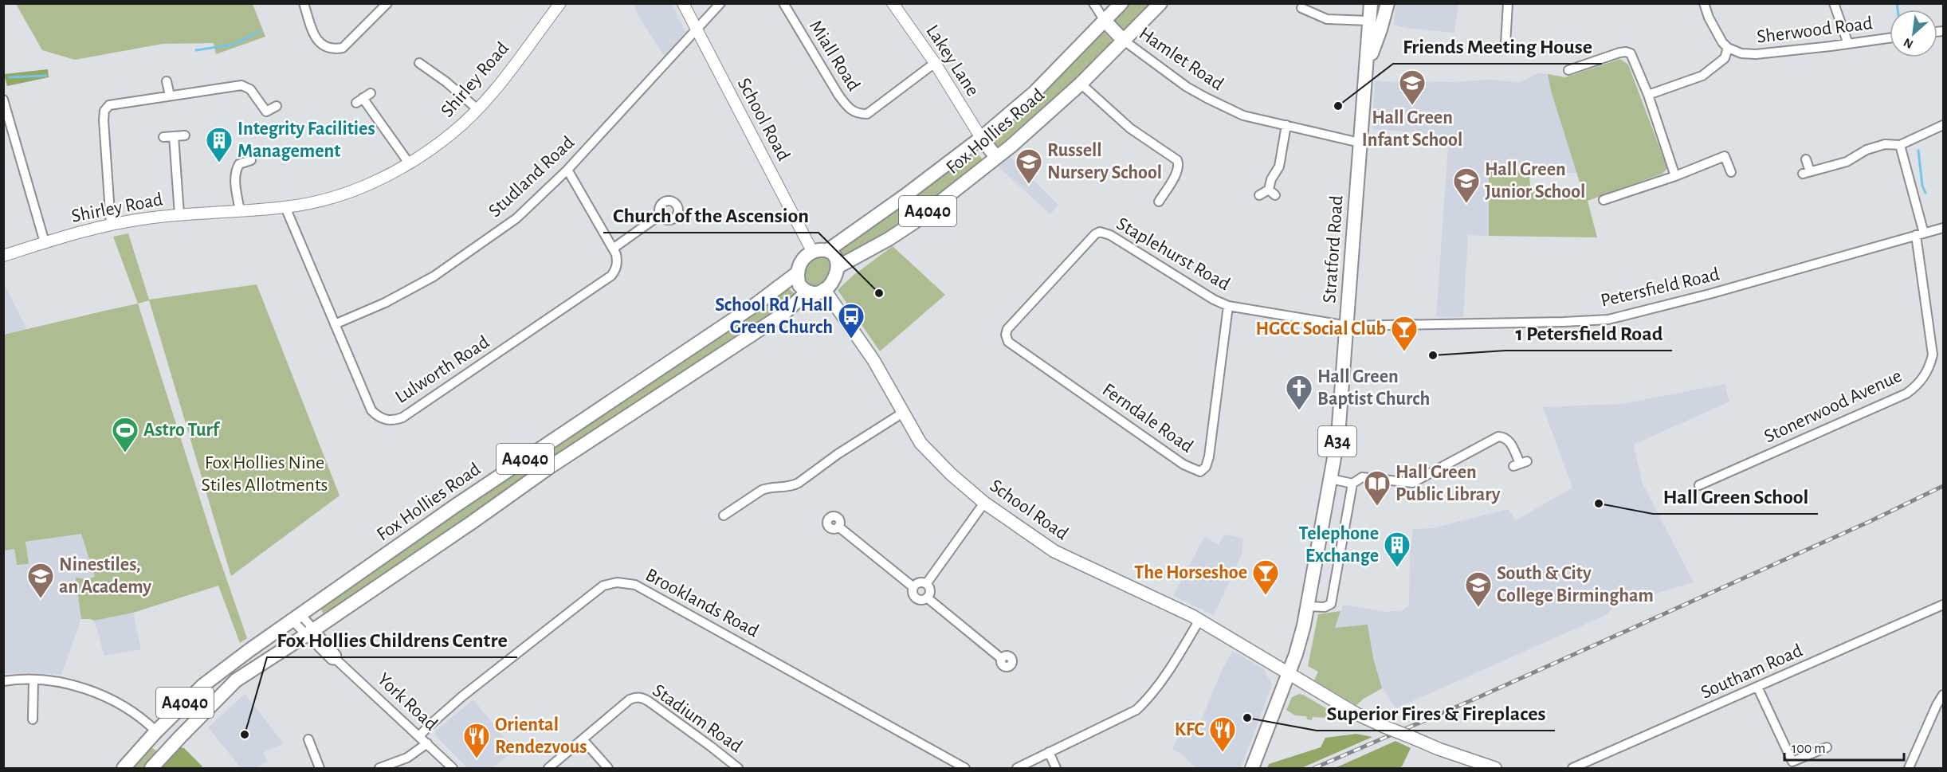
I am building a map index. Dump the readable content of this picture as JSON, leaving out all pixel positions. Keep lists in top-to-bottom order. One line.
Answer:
{"streets":{"main road":["School Road","Fox Hollies Road","A4040","Stratford Road","A34"],"street":["Sherwood Road","Miall Road","Hamlet Road","Lakey Lane","Shirley Road","Studland Road","Staplehurst Road","Petersfield Road","Lulworth Road","Stonerwood Avenue","Ferndale Road","Brooklands Road","Southam Road","York Road","Stadium Road"]},"crossings":[["Miall Road","Lakey Lane"],["Hamlet Road","Fox Hollies Road"],["Hamlet Road","Stratford Road"],["Lakey Lane","Fox Hollies Road"],["Shirley Road","Lulworth Road"],["School Road","Fox Hollies Road"],["School Road","Studland Road"],["School Road","A4040"],["School Road","Stratford Road"],["Fox Hollies Road","A4040"],["Fox Hollies Road","York Road"],["Studland Road","Lulworth Road"],["A4040","York Road"],["Stratford Road","Staplehurst Road"],["Stratford Road","Petersfield Road"],["Staplehurst Road","Petersfield Road"],["Staplehurst Road","Ferndale Road"],["Petersfield Road","Stonerwood Avenue"],["Brooklands Road","York Road"]],"parks":["Fox Hollies Nine Stiles Allotments"],"places":{"other":["Friends Meeting House","Church of the Ascension","1 Petersfield Road","Hall Green School","Superior Fires & Fireplaces","Fox Hollies Childrens Centre"],"school or university":["Hall Green Infant School","Russell Nursery School","Hall Green Junior School","Ninestiles, an Academy","South & City College Birmingham"],"building":["Integrity Facilities Management","Telephone Exchange"],"bus stop":["School Rd / Hall Green Church"],"bar":["HGCC Social Club","The Horseshoe"],"church":["Hall Green Baptist Church"],"sports":["Astro Turf"],"library":["Hall Green Public Library"],"restaurant":["KFC","Oriental Rendezvous"]},"scale_bar":"100 m","north":"bottom left"}
